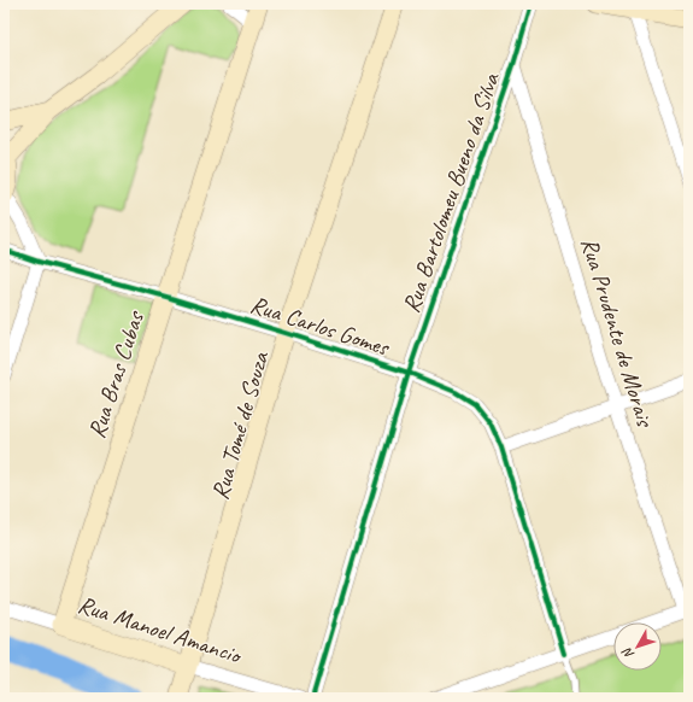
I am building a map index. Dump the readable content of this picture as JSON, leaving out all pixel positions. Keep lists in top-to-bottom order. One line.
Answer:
{"streets":{"street":["Rua Bartolomeu Bueno da Silva","Rua Carlos Gomes","Rua Prudente de Morais","Rua Bras Cubas","Rua Tomé de Souza","Rua Manoel Amancio"]},"crossings":[["Rua Bartolomeu Bueno da Silva","Rua Carlos Gomes"],["Rua Bartolomeu Bueno da Silva","Rua Prudente de Morais"],["Rua Carlos Gomes","Rua Bras Cubas"],["Rua Carlos Gomes","Rua Tomé de Souza"],["Rua Bras Cubas","Rua Manoel Amancio"],["Rua Tomé de Souza","Rua Manoel Amancio"]],"north":"bottom left"}
